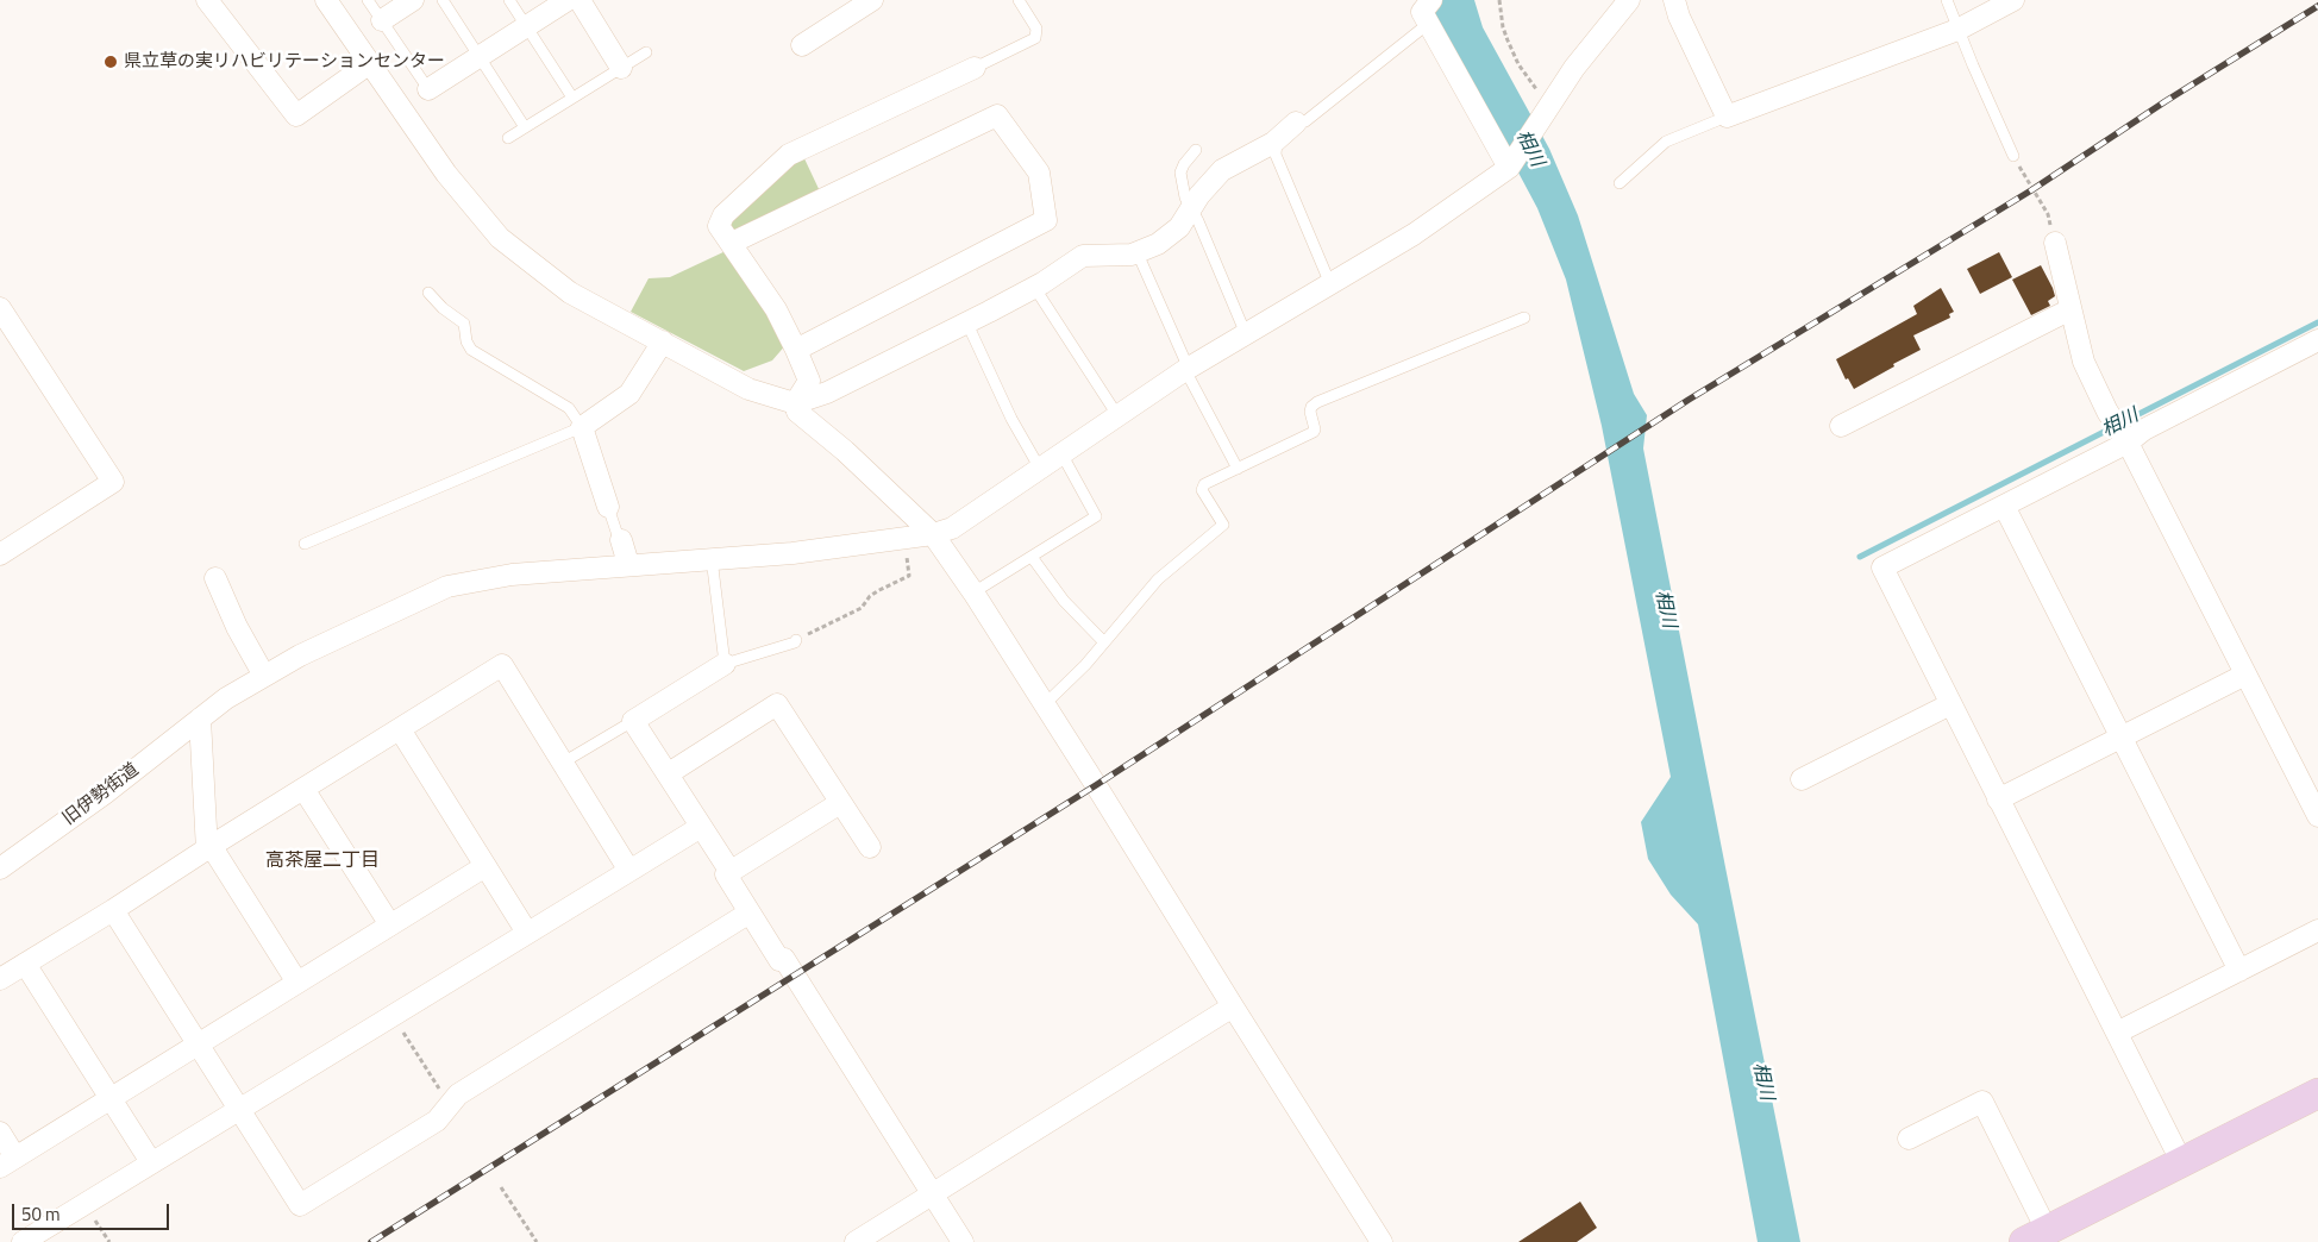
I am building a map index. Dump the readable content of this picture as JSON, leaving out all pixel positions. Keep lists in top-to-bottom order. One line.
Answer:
{"streets":{"street":["旧伊勢街道"]},"districts":["高茶屋二丁目"],"water":["相川"],"places":["県立草の実リハビリテーションセンター"],"scale_bar":"50 m"}
